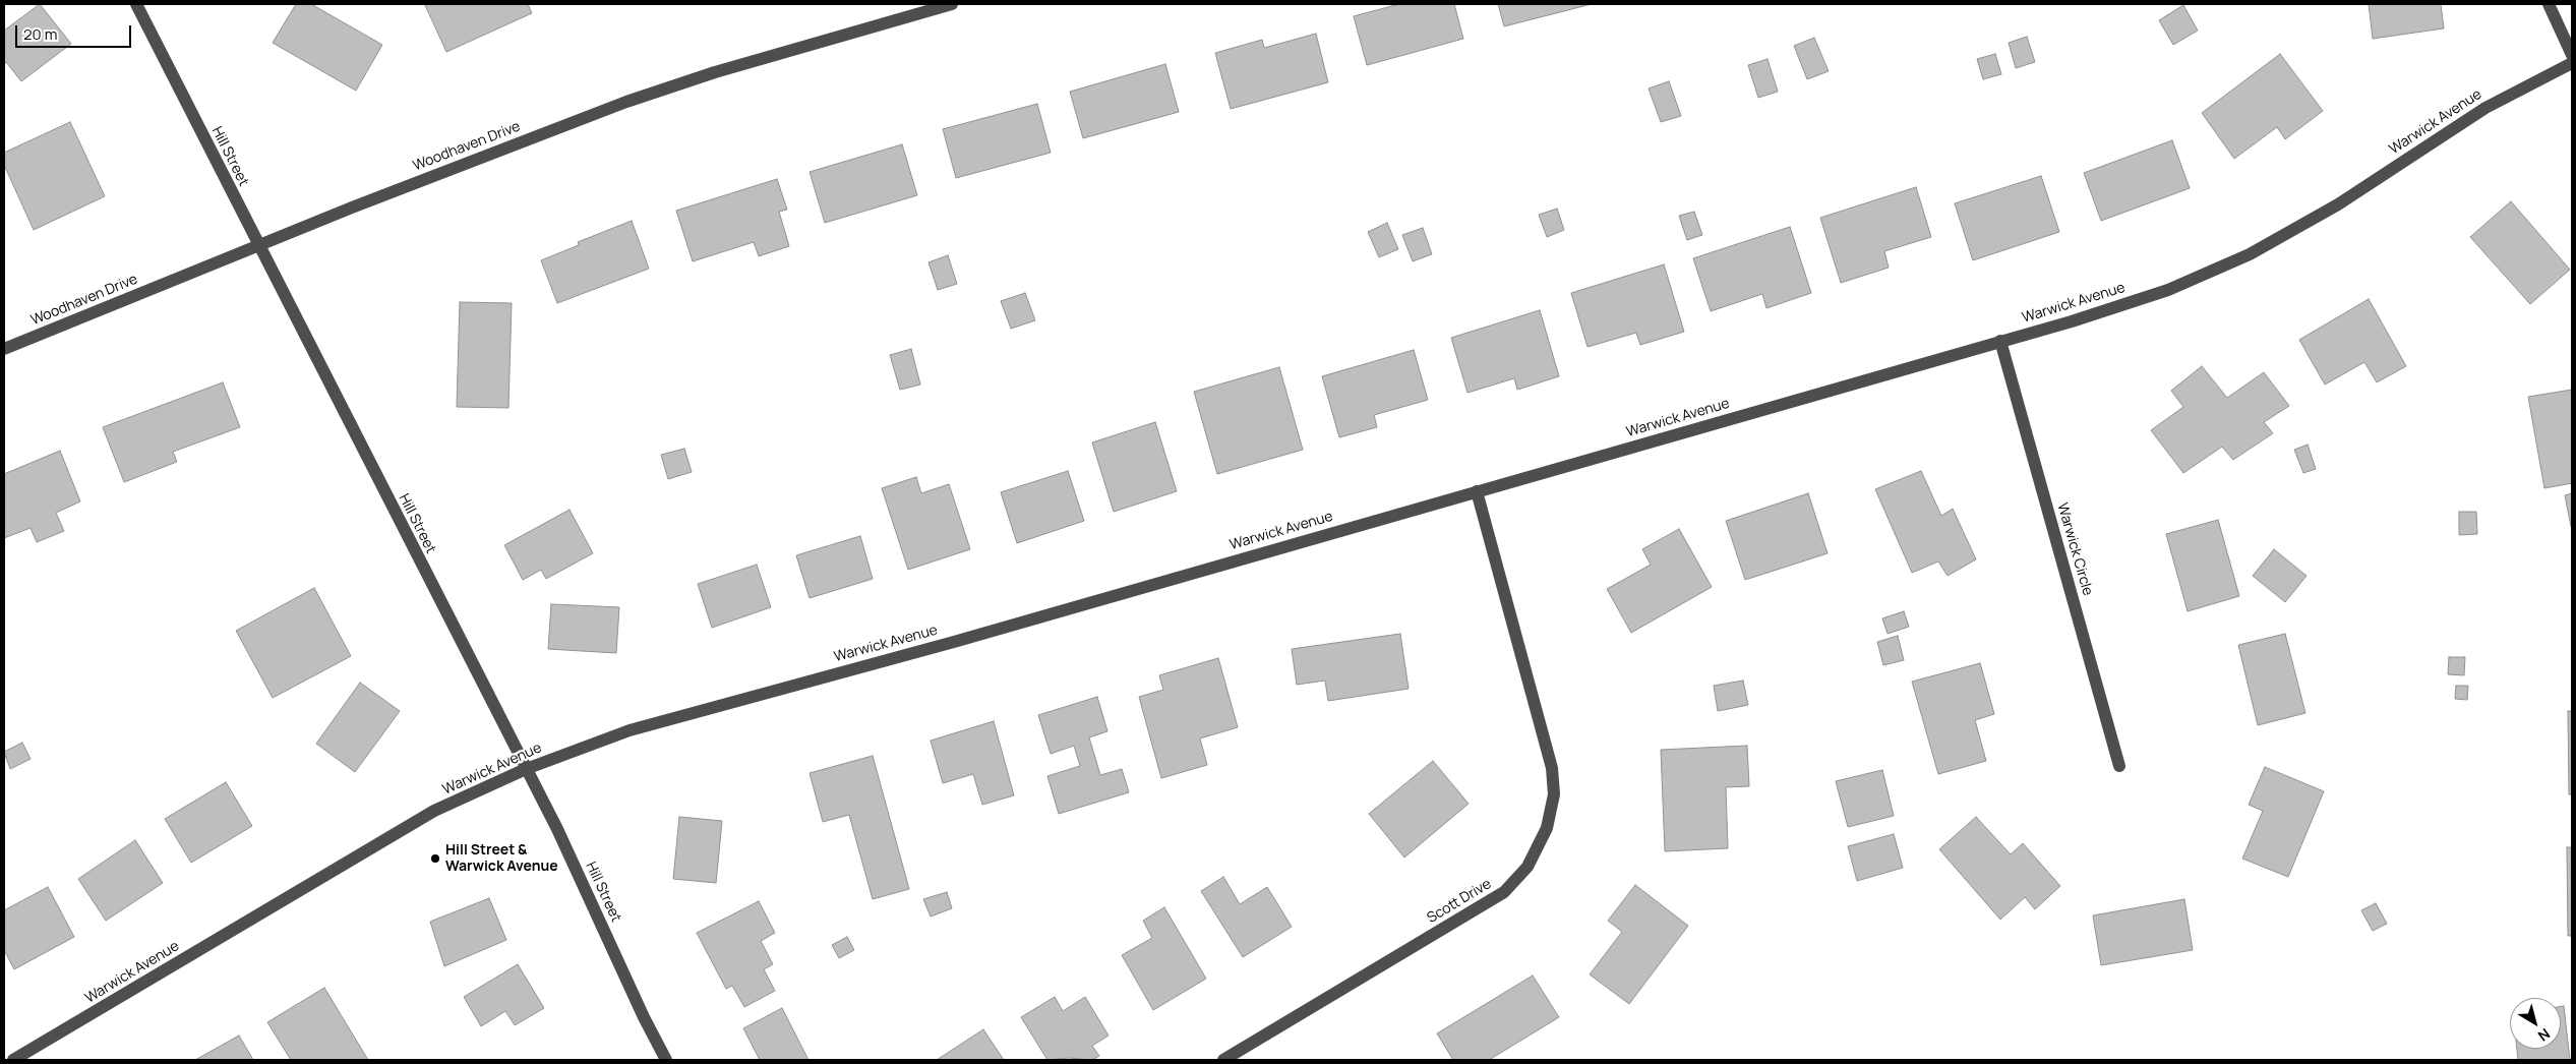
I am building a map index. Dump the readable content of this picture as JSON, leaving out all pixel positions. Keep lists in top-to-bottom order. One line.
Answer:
{"streets":{"street":["Warwick Avenue","Woodhaven Drive","Hill Street","Warwick Circle","Scott Drive"]},"crossings":[["Warwick Avenue","Hill Street"],["Warwick Avenue","Warwick Circle"],["Warwick Avenue","Scott Drive"],["Woodhaven Drive","Hill Street"]],"places":["Hill Street & Warwick Avenue"],"scale_bar":"20 m","north":"bottom right"}
